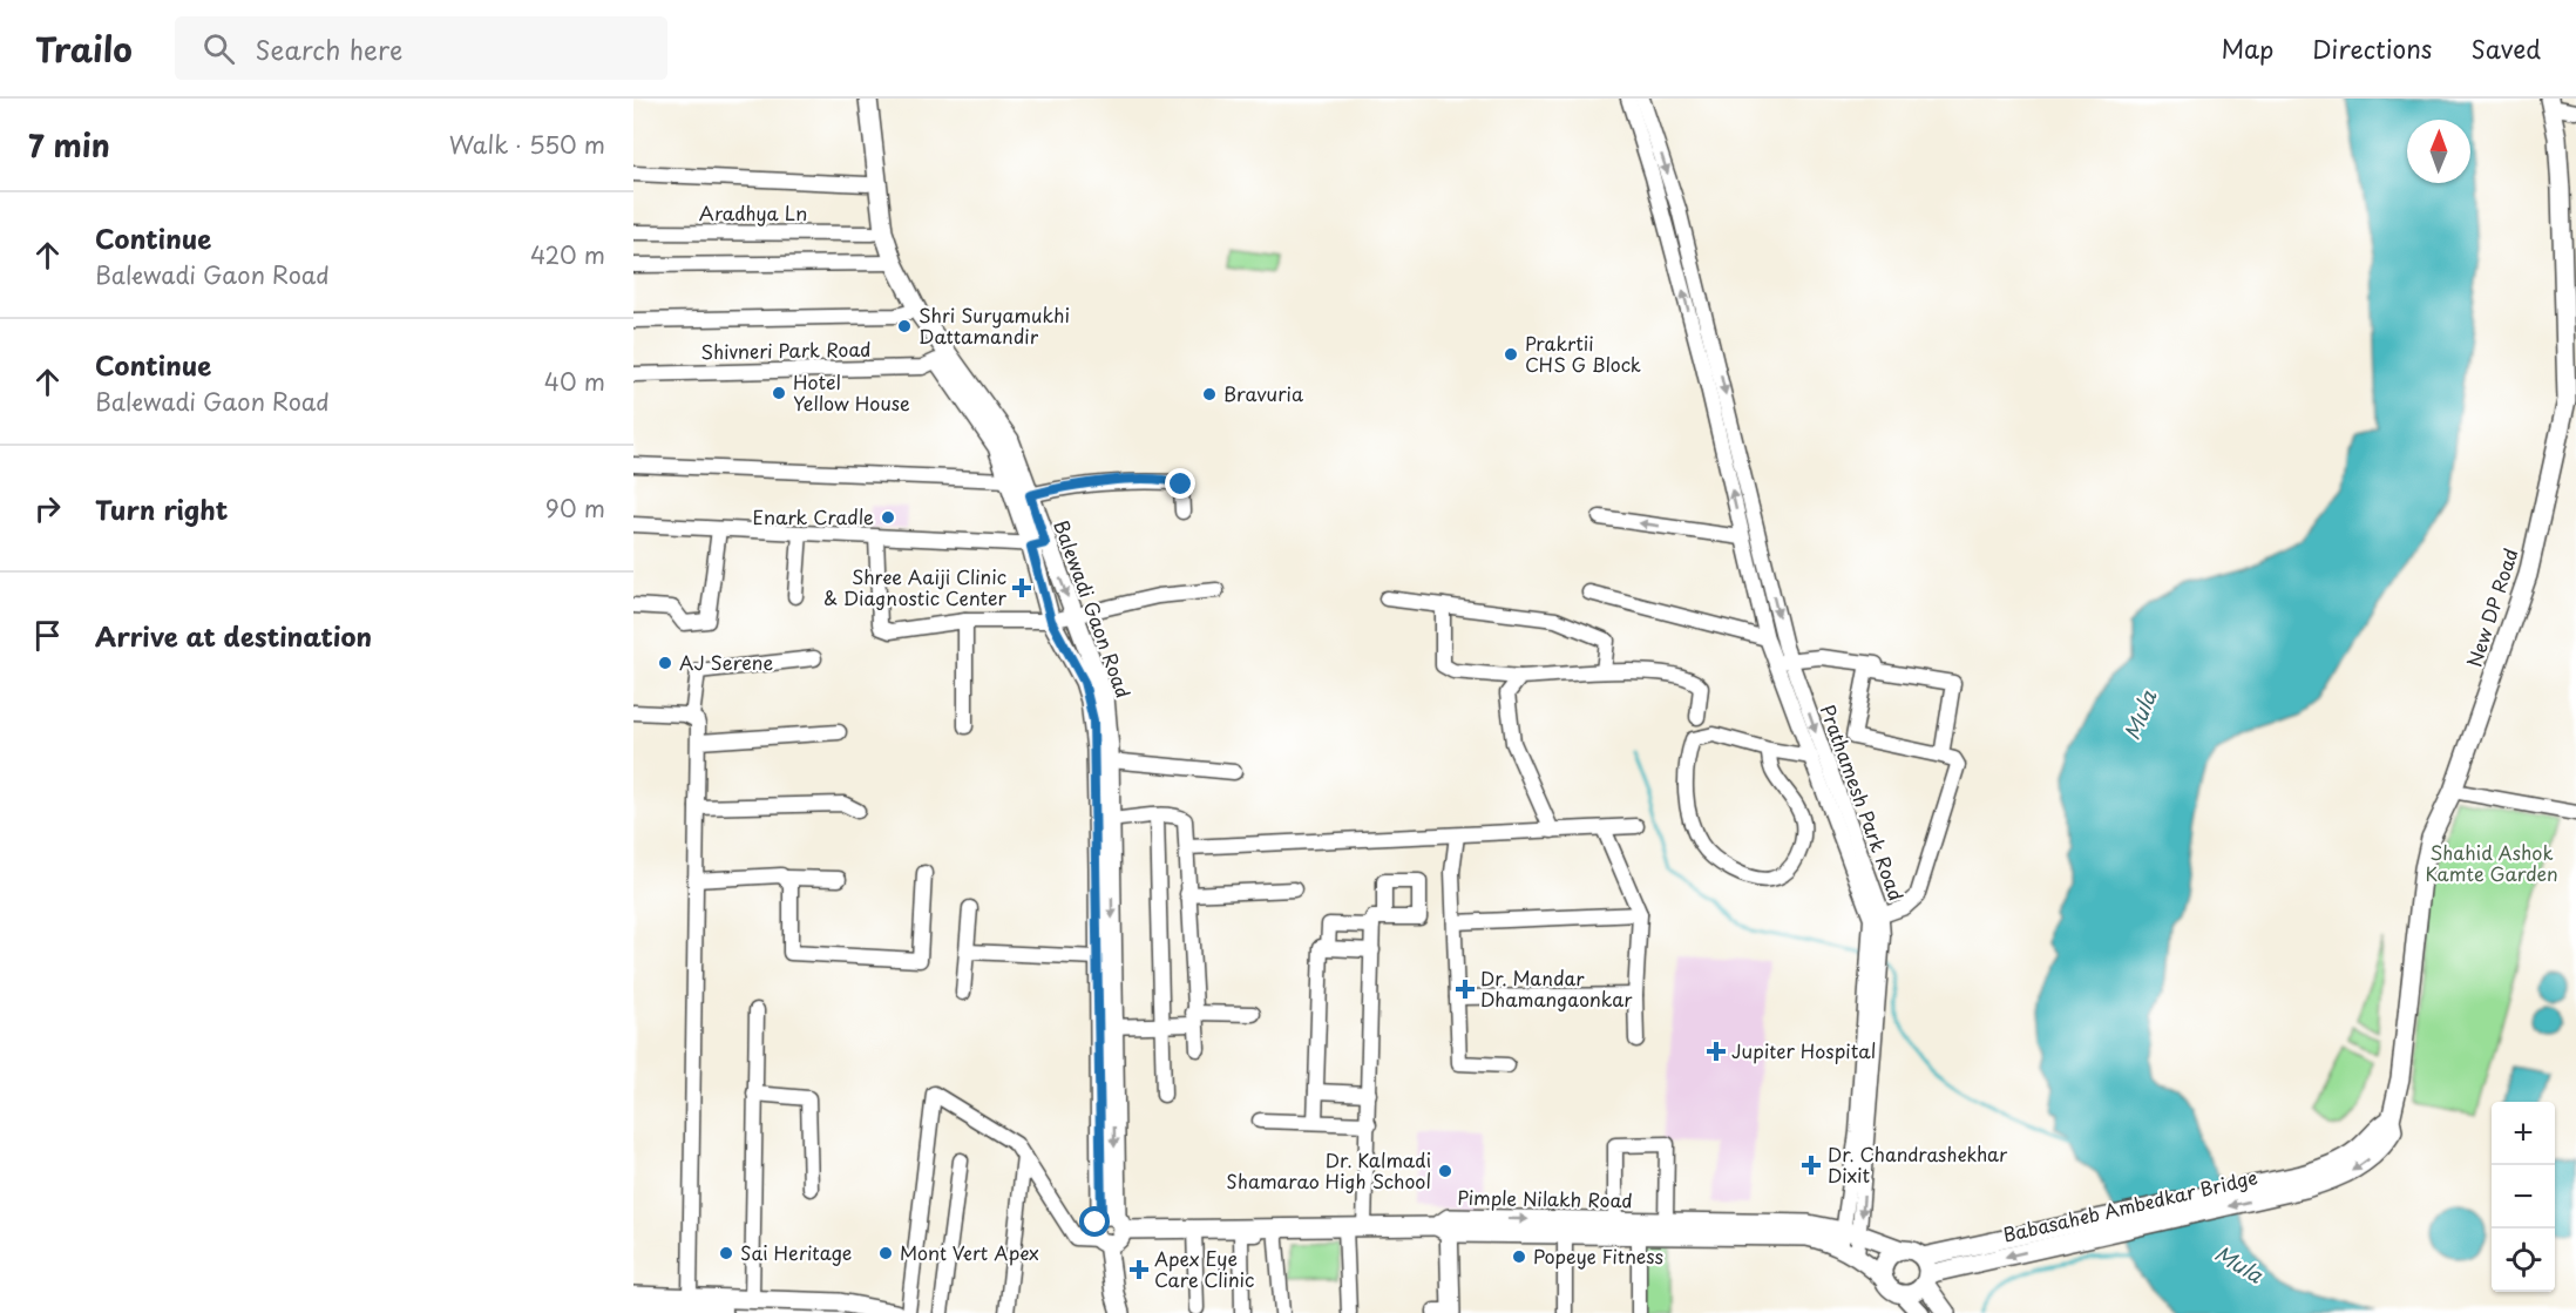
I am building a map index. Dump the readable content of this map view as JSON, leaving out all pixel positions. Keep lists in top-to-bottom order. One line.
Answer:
{"streets":{"main road":["New DP Road","Balewadi Gaon Road","Pimple Nilakh Road","Babasaheb Ambedkar Bridge"],"street":["Aradhya Ln","Shivneri Park Road","Prathamesh Park Road"]},"crossings":[["Aradhya Ln","Balewadi Gaon Road"],["Shivneri Park Road","Balewadi Gaon Road"],["New DP Road","Babasaheb Ambedkar Bridge"],["Prathamesh Park Road","Pimple Nilakh Road"],["Pimple Nilakh Road","Babasaheb Ambedkar Bridge"]],"water":["Mula"],"parks":["Shahid Ashok Kamte Garden"],"places":{"other":["Shri Suryamukhi Dattamandir","Prakrtii CHS G Block","Hotel Yellow House","Bravuria","Enark Cradle","AJ Serene","Dr. Kalmadi Shamarao High School","Sai Heritage","Mont Vert Apex","Popeye Fitness"],"health":["Shree Aaiji Clinic & Diagnostic Center","Dr. Mandar Dhamangaonkar","Jupiter Hospital","Dr. Chandrashekhar Dixit","Apex Eye Care Clinic"]},"north":"top","page":{"header":"Trailo","search":"Search here","nav":["Map","Directions","Saved"],"heading":["7 min","Walk · 550 m"],"list":[["Continue","Balewadi Gaon Road","420 m"],["Continue","Balewadi Gaon Road","40 m"],["Turn right","90 m"],"Arrive at destination"],"map_buttons":["+","−"]}}
